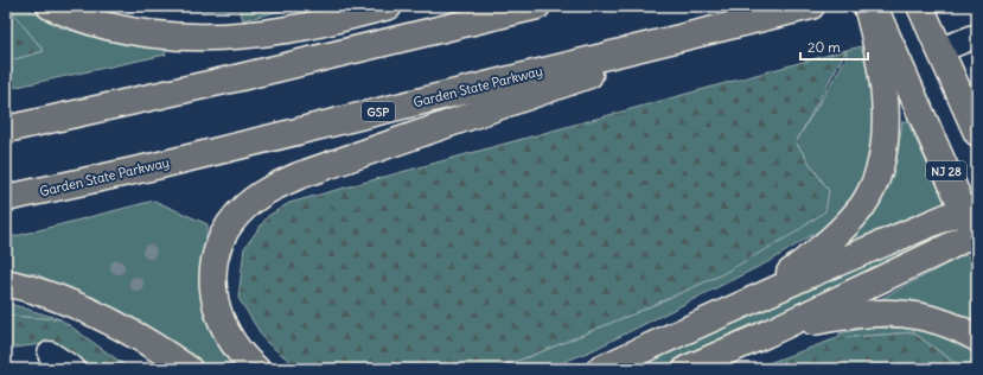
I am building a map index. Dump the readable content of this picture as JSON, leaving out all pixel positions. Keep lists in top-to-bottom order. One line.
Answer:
{"streets":{"main road":["Garden State Parkway","GSP","NJ 28"]},"scale_bar":"20 m"}
